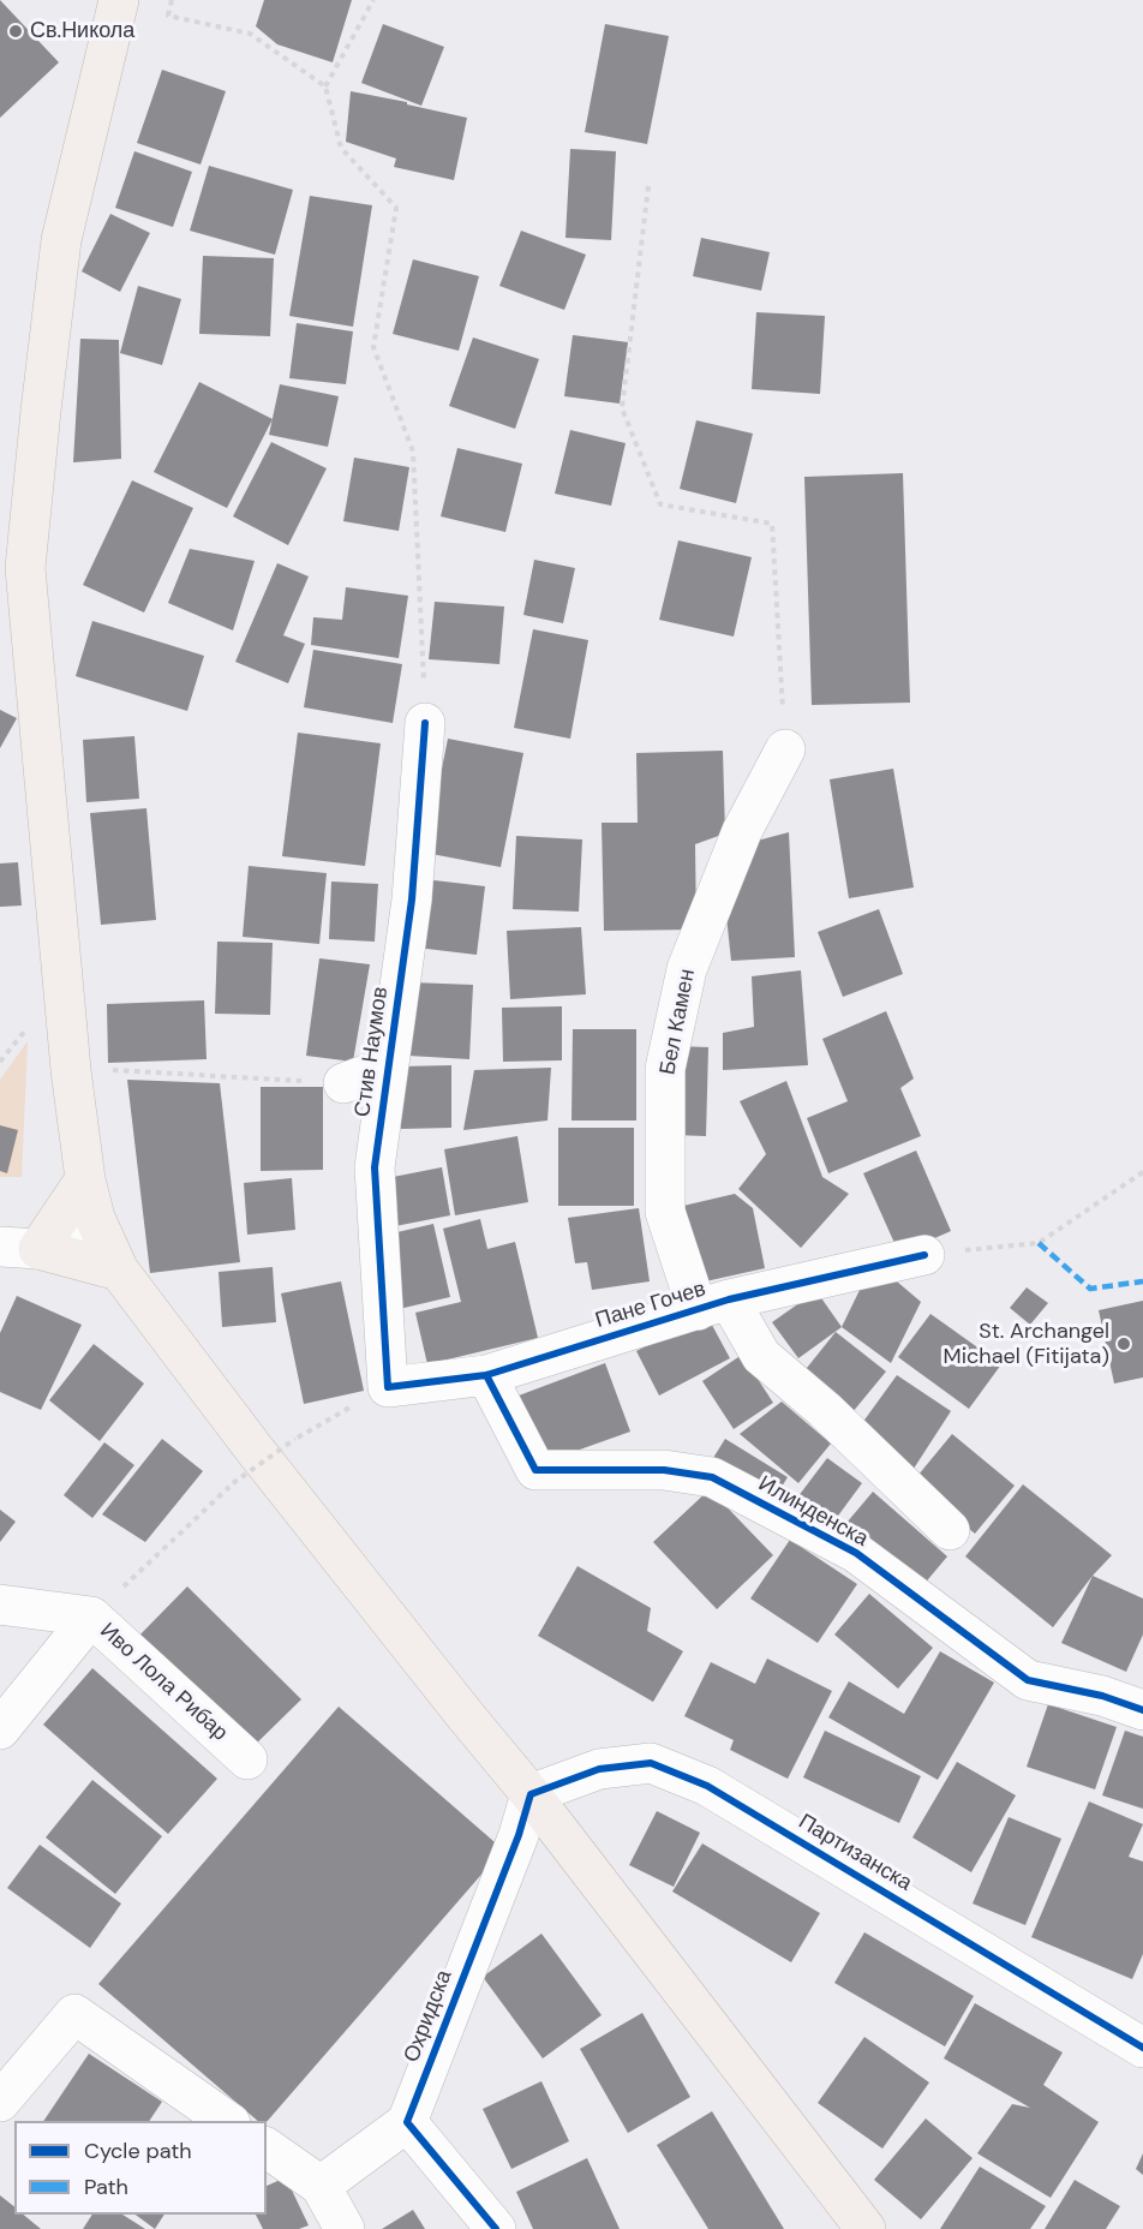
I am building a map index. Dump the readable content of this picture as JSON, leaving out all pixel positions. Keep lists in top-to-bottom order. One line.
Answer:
{"streets":{"street":["Бел Камен","Стив Наумов","Пане Гочев","Илинденска","Иво Лола Рибар","Партизанска","Охридска"]},"crossings":[["Бел Камен","Пане Гочев"],["Стив Наумов","Пане Гочев"],["Пане Гочев","Илинденска"],["Партизанска","Охридска"]],"places":["Св.Никола","St. Archangel Michael (Fitijata)"],"legend":["Cycle path","Path"]}
